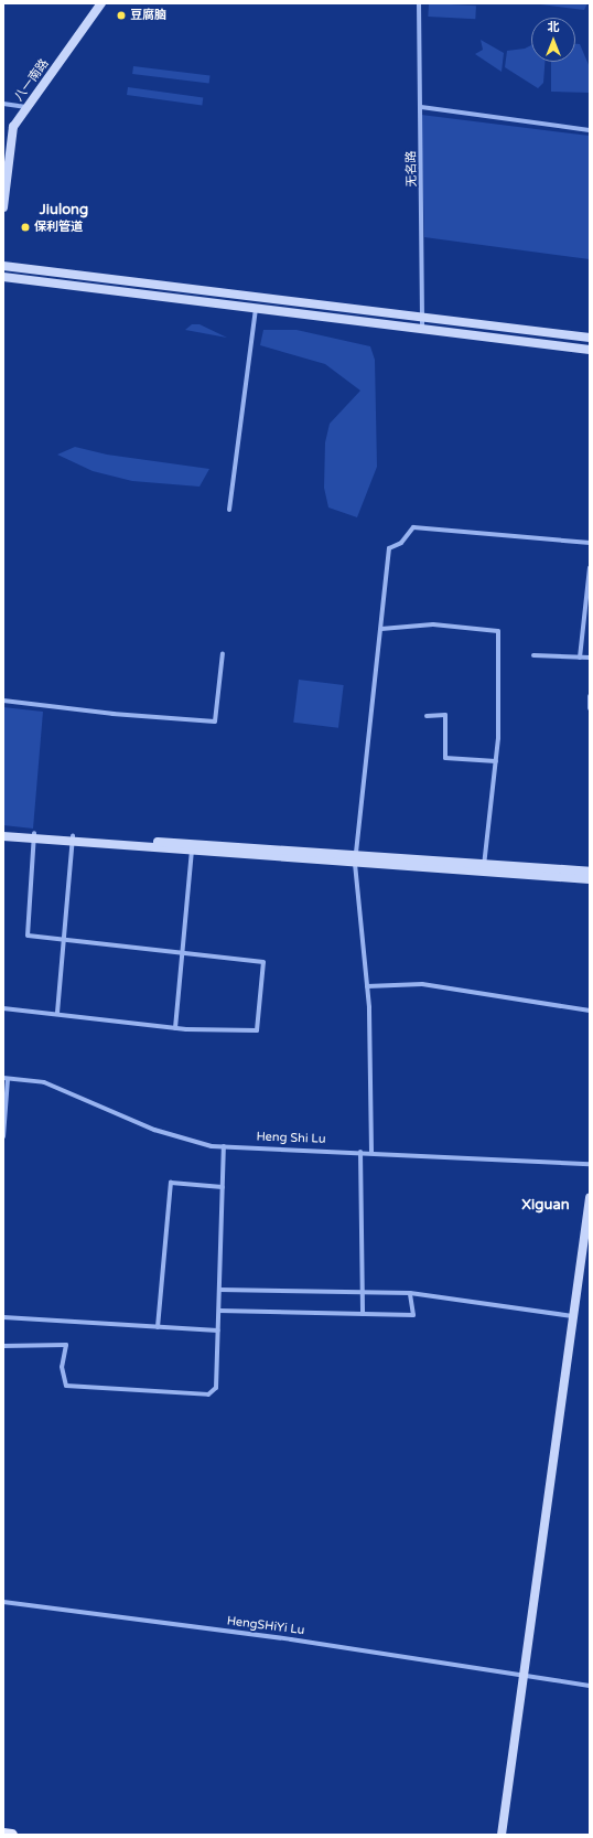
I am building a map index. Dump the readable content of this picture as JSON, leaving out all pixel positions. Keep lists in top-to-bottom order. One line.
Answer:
{"streets":{"main road":["八一南路"],"street":["无名路","Heng Shi Lu","HengSHiYi Lu"]},"districts":["Jiulong","Xiguan"],"places":["豆腐脑","保利管道"],"north":"top"}
